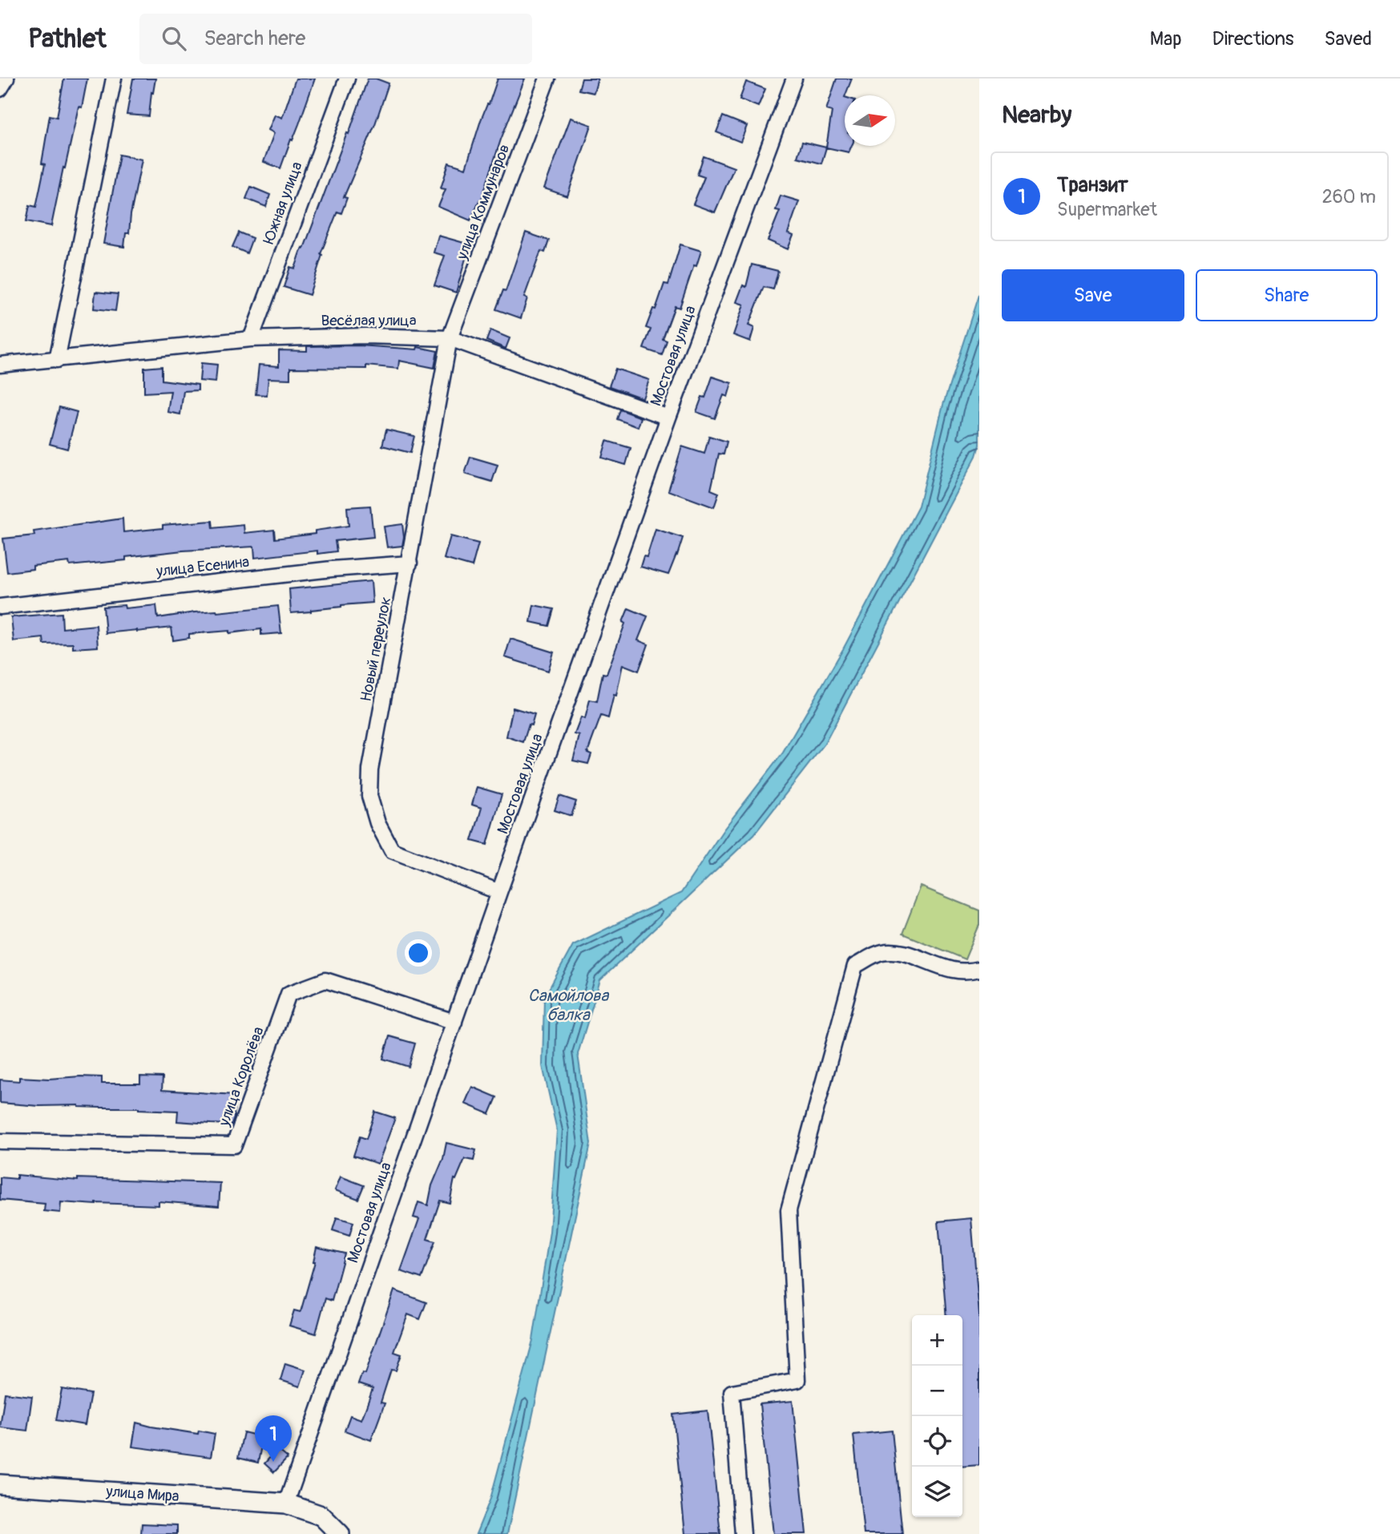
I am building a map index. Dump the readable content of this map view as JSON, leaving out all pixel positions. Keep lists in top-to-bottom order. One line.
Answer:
{"streets":{"main road":["улица Мира"],"street":["улица Коммунаров","Южная улица","Весёлая улица","Мостовая улица","улица Есенина","Новый переулок","улица Королёва"]},"crossings":[["улица Коммунаров","Весёлая улица"],["улица Коммунаров","Новый переулок"],["Южная улица","Весёлая улица"],["Весёлая улица","Мостовая улица"],["Весёлая улица","Новый переулок"],["Мостовая улица","Новый переулок"],["Мостовая улица","улица Королёва"],["Мостовая улица","улица Мира"],["улица Есенина","Новый переулок"]],"water":["Самойлова балка"],"north":"right","page":{"header":"Pathlet","search":"Search here","nav":["Map","Directions","Saved"],"heading":"Nearby","list":[{"mark":"1","name":"Транзит","note":"Supermarket","value":"260 m"}],"buttons":["Save","Share"],"map_buttons":["+","−"],"pins":"1"}}
